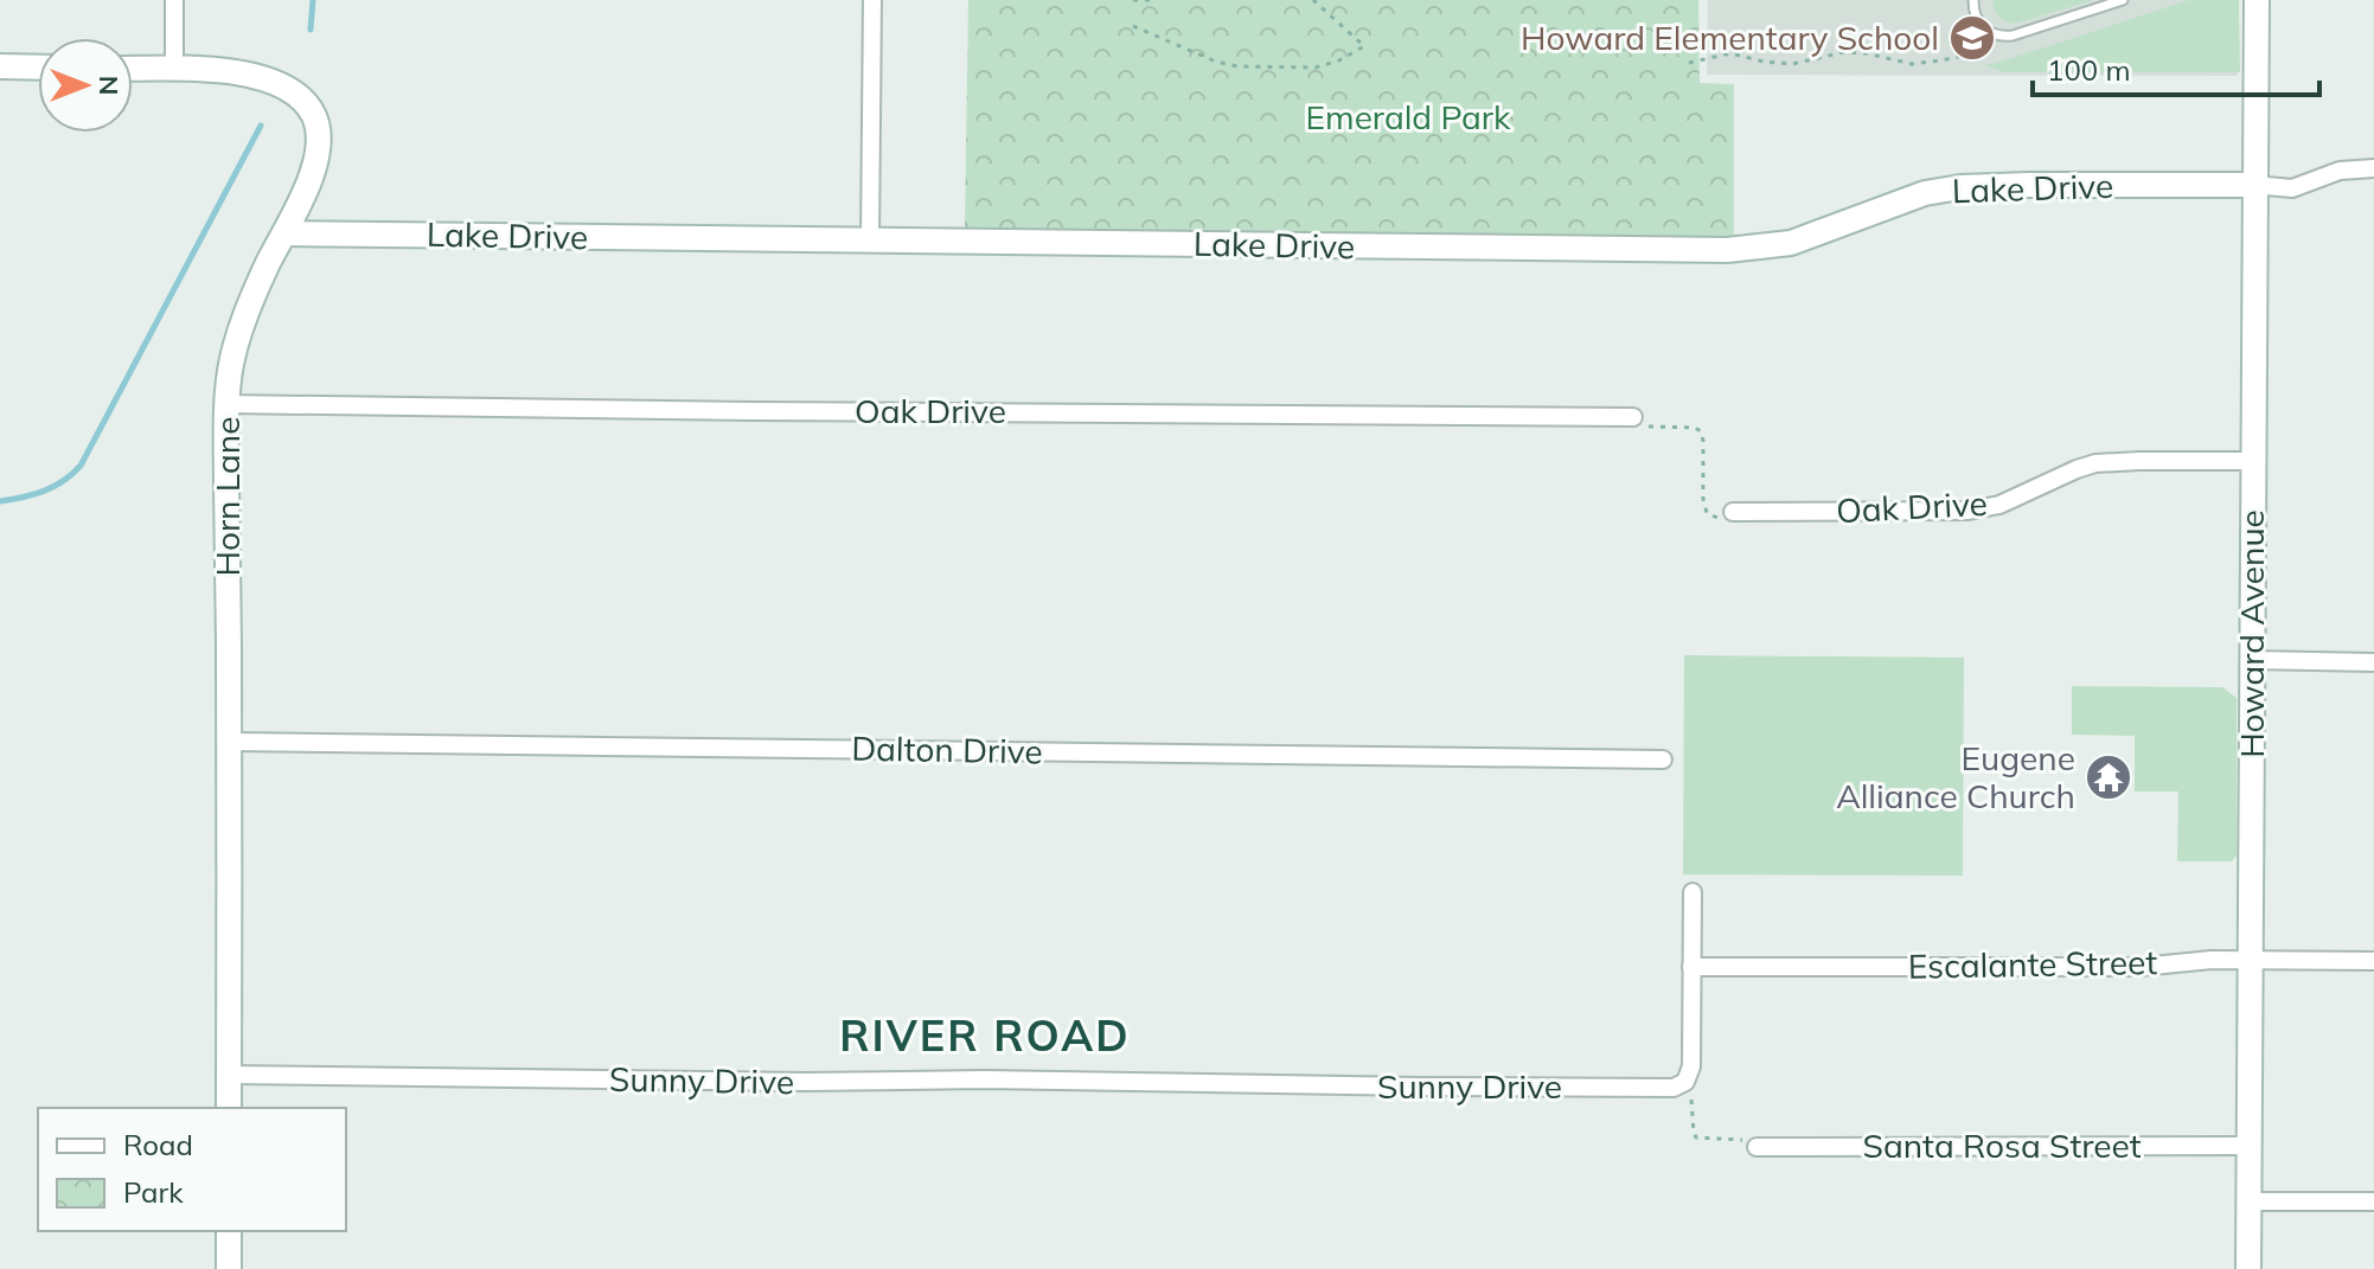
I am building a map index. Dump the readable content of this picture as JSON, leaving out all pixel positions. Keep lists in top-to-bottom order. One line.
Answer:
{"streets":{"street":["Lake Drive","Oak Drive","Horn Lane","Howard Avenue","Dalton Drive","Escalante Street","Sunny Drive","Santa Rosa Street"]},"crossings":[["Lake Drive","Horn Lane"],["Lake Drive","Howard Avenue"],["Oak Drive","Horn Lane"],["Oak Drive","Howard Avenue"],["Horn Lane","Dalton Drive"],["Horn Lane","Sunny Drive"],["Howard Avenue","Escalante Street"],["Howard Avenue","Santa Rosa Street"]],"districts":["RIVER ROAD"],"parks":["Emerald Park"],"places":{"school or university":["Howard Elementary School"],"temple":["Eugene Alliance Church"]},"legend":["Road","Park"],"scale_bar":"100 m","north":"right"}
